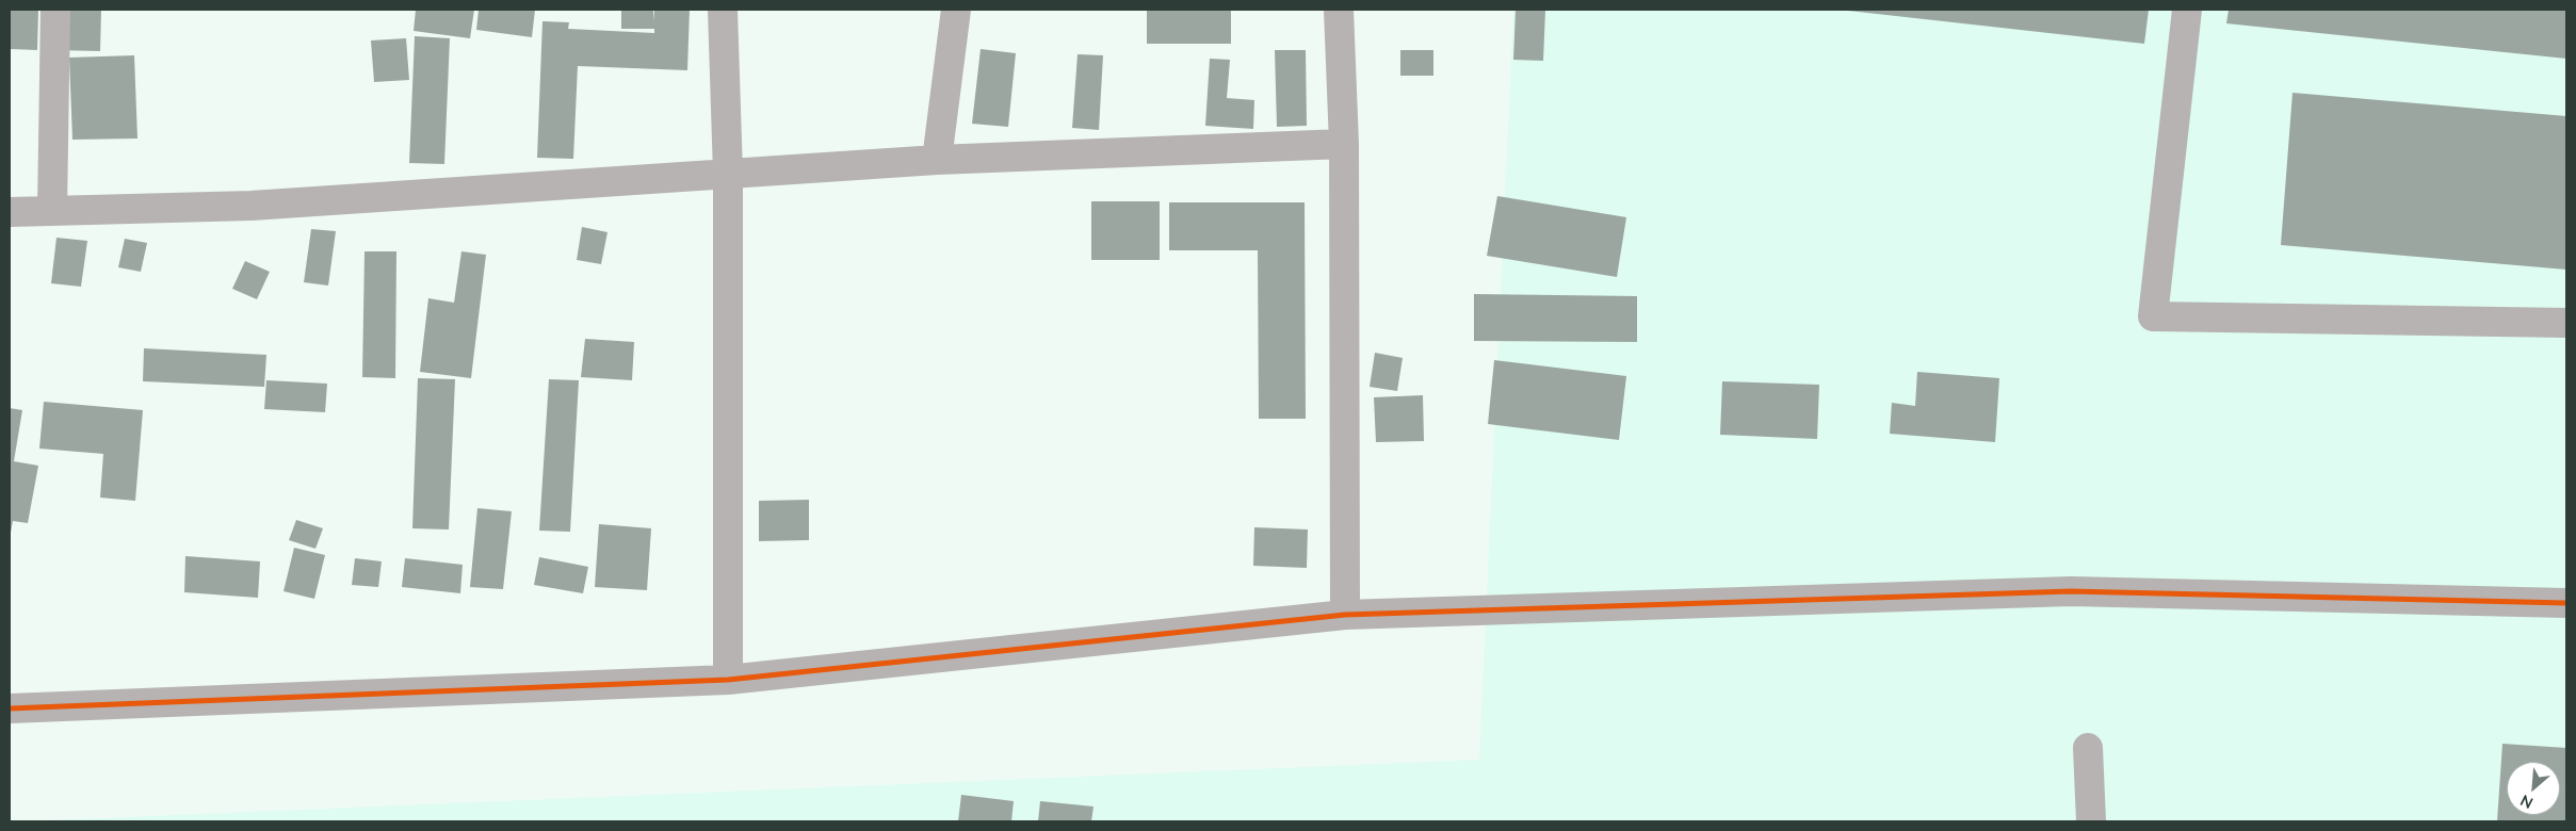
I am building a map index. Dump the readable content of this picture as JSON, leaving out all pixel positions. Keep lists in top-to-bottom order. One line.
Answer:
{"north":"bottom left"}
